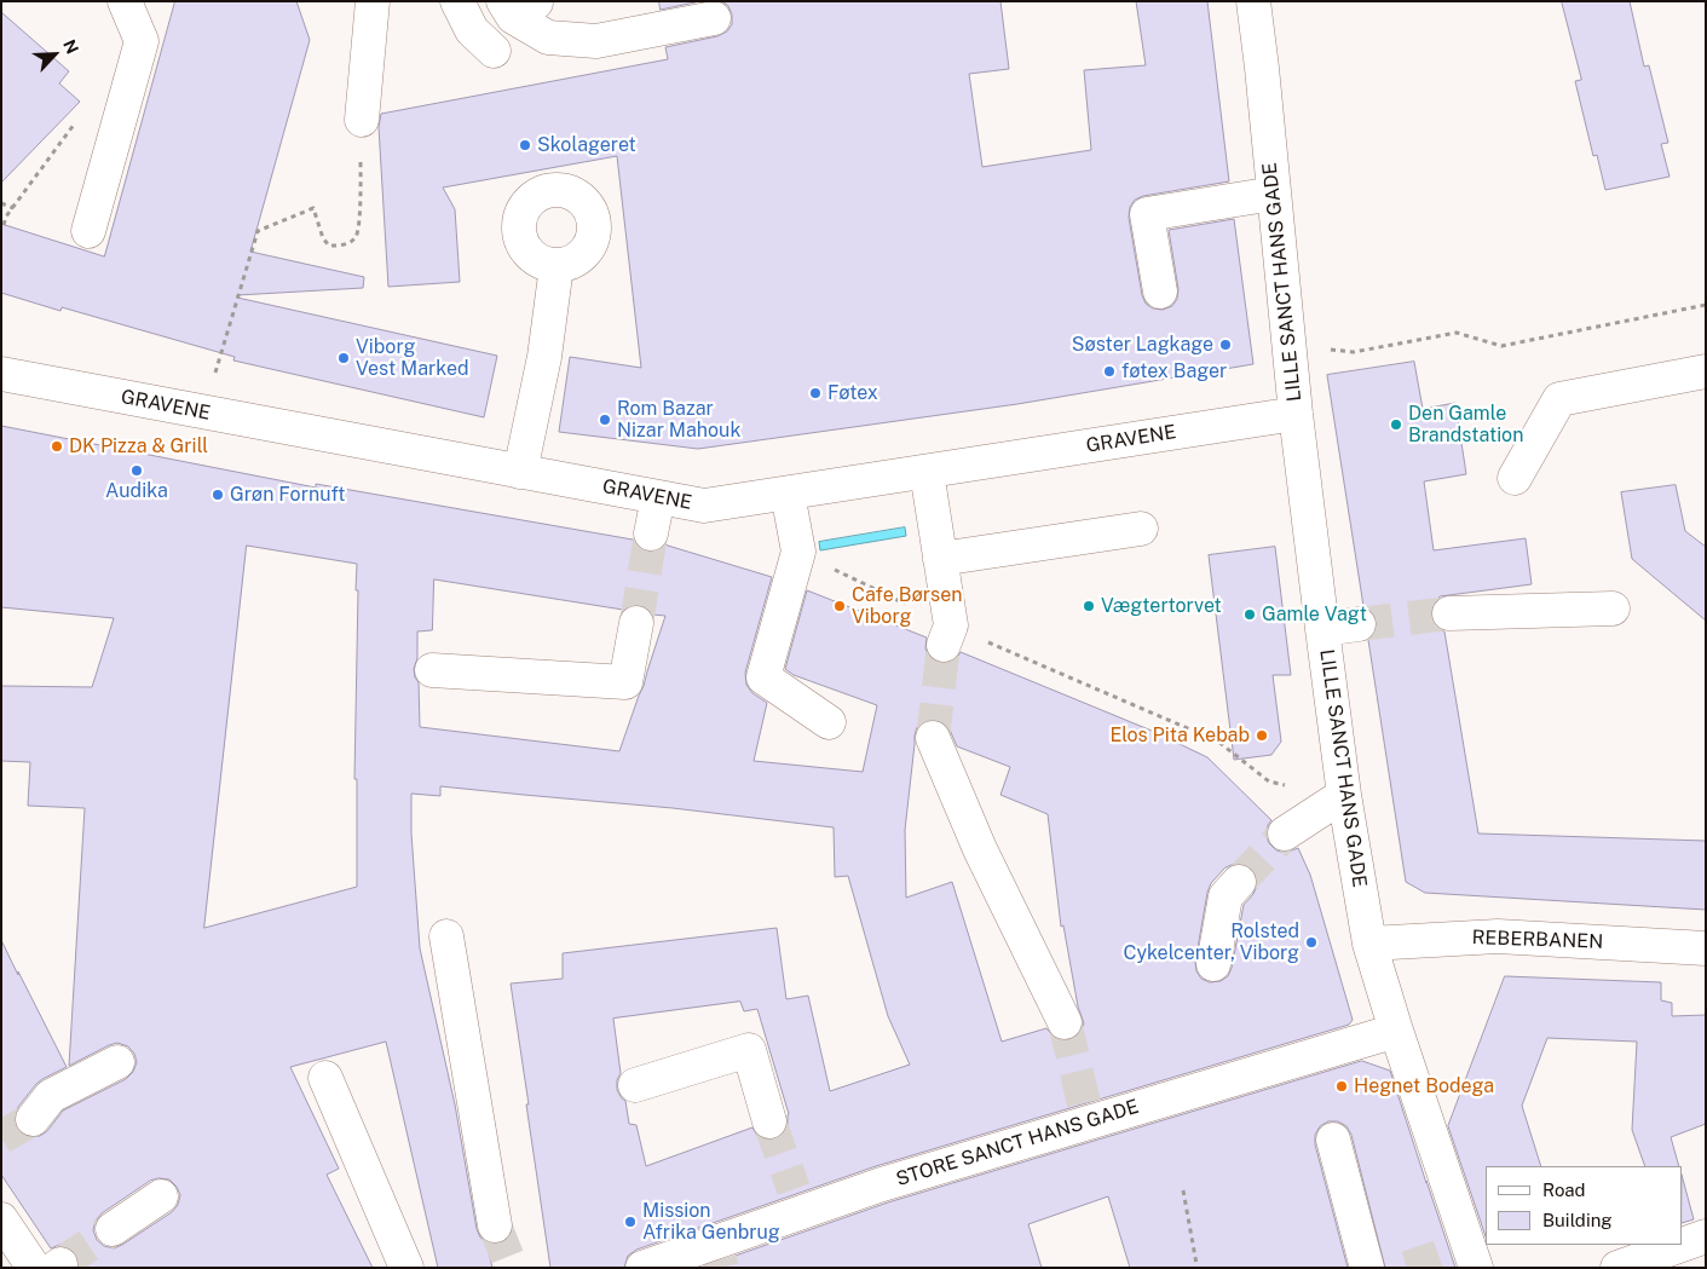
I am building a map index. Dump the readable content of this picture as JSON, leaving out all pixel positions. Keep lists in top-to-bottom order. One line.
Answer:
{"streets":{"street":["LILLE SANCT HANS GADE","GRAVENE","REBERBANEN","STORE SANCT HANS GADE"]},"crossings":[["LILLE SANCT HANS GADE","GRAVENE"],["LILLE SANCT HANS GADE","REBERBANEN"],["LILLE SANCT HANS GADE","STORE SANCT HANS GADE"]],"places":["Skolageret","Søster Lagkage","Viborg Vest Marked","føtex Bager","Føtex","Rom Bazar Nizar Mahouk","Den Gamle Brandstation","DK Pizza & Grill","Audika","Grøn Fornuft","Cafe Børsen Viborg","Vægtertorvet","Gamle Vagt","Elos Pita Kebab","Rolsted Cykelcenter, Viborg","Hegnet Bodega","Mission Afrika Genbrug"],"legend":["Road","Building"],"north":"top right"}
